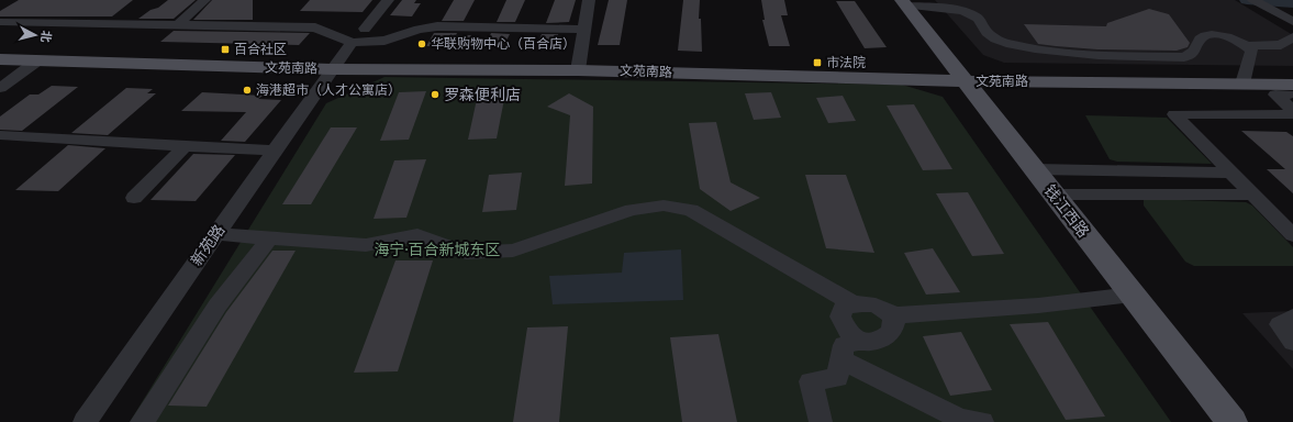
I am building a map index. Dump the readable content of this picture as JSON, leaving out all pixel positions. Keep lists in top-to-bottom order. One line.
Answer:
{"streets":{"main road":["文苑南路","钱江西路"],"street":["新苑路"]},"crossings":[["文苑南路","钱江西路"],["文苑南路","新苑路"]],"parks":["海宁·百合新城东区"],"places":{"other":["华联购物中心（百合店）","海港超市（人才公寓店）","罗森便利店"],"transit":["百合社区","市法院"]},"north":"right"}
